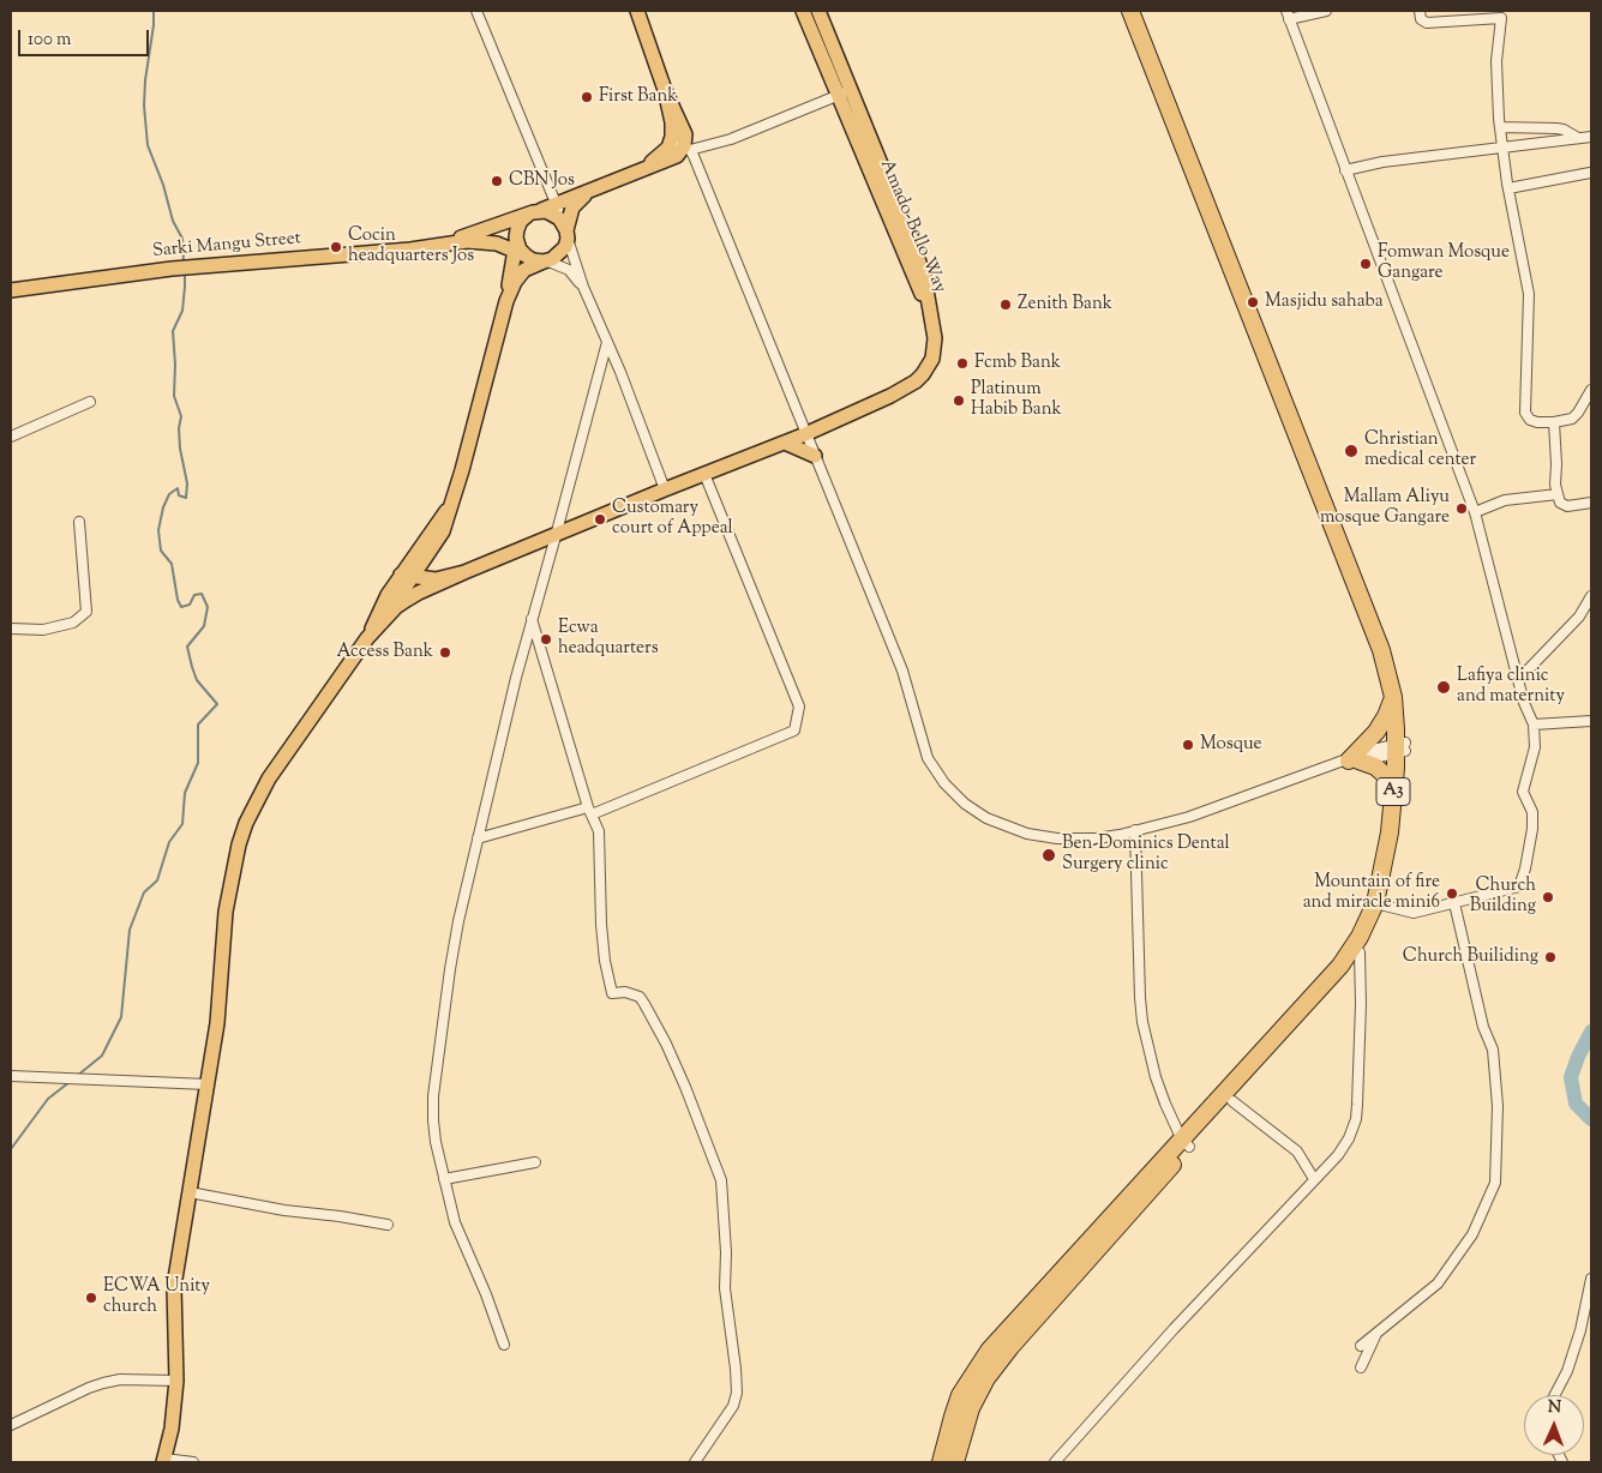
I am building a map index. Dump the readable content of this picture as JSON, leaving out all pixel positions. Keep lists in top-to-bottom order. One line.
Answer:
{"streets":{"highway":["A3"],"main road":["Amado-Bello Way","Sarki Mangu Street"]},"places":["First Bank","CBN Jos","Cocin headquarters Jos","Fomwan Mosque Gangare","Masjidu sahaba","Zenith Bank","Fcmb Bank","Platinum Habib Bank","Christian medical center","Mallam Aliyu mosque Gangare","Customary court of Appeal","Ecwa headquarters","Access Bank","Lafiya clinic and maternity","Mosque","Ben-Dominics Dental Surgery clinic","Mountain of fire and miracle mini6","Church Building","Church Builiding","ECWA Unity church"],"scale_bar":"100 m","north":"top"}
